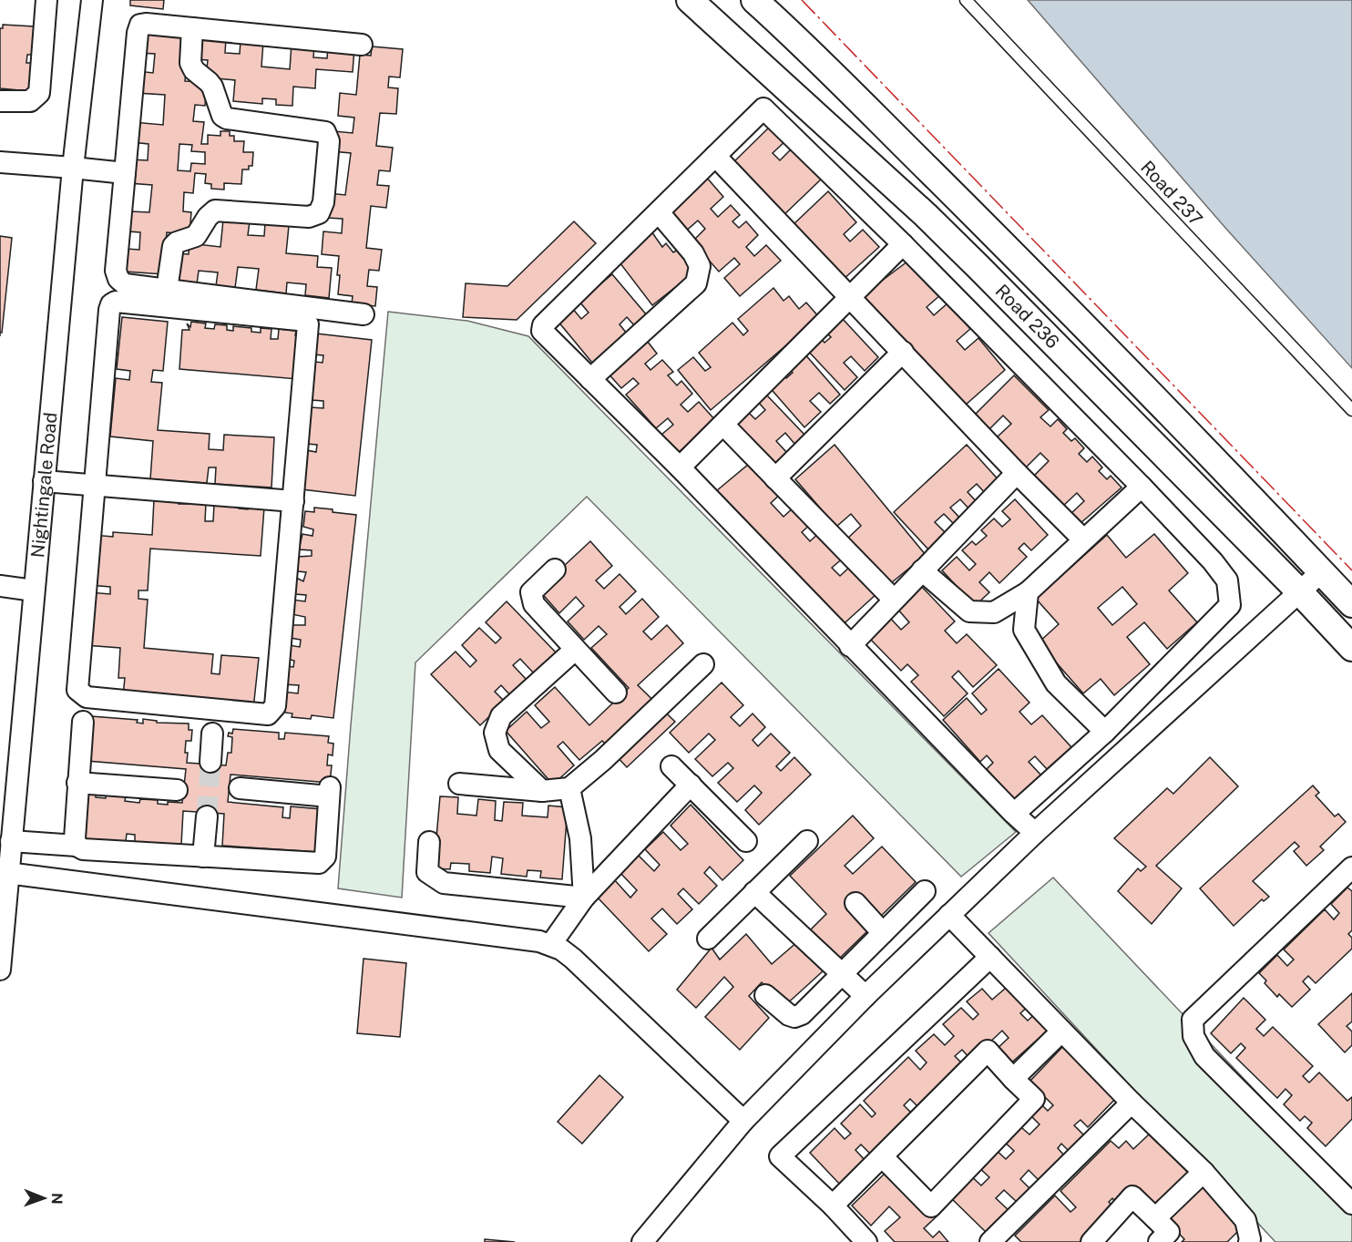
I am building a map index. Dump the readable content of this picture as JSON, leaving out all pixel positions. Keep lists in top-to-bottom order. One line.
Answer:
{"streets":{"street":["Road 236","Nightingale Road"],"lane":["Road 237"]},"north":"right"}
